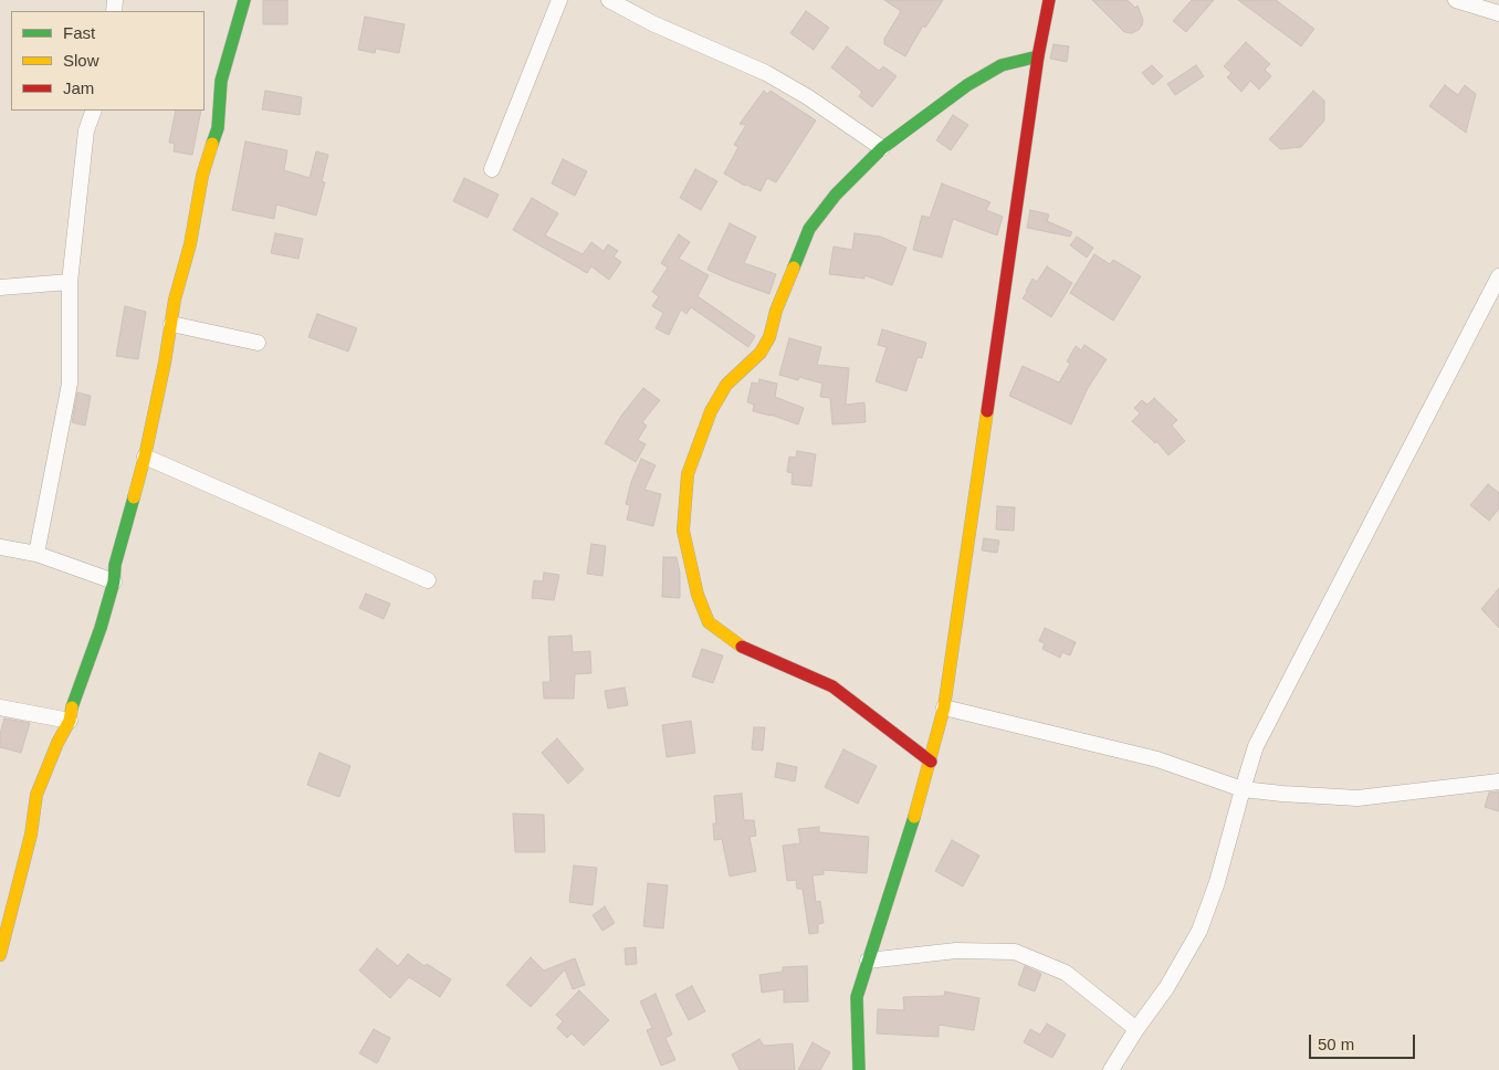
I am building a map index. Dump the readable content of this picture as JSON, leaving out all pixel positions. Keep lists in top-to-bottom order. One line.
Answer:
{"legend":["Fast","Slow","Jam"],"scale_bar":"50 m"}
